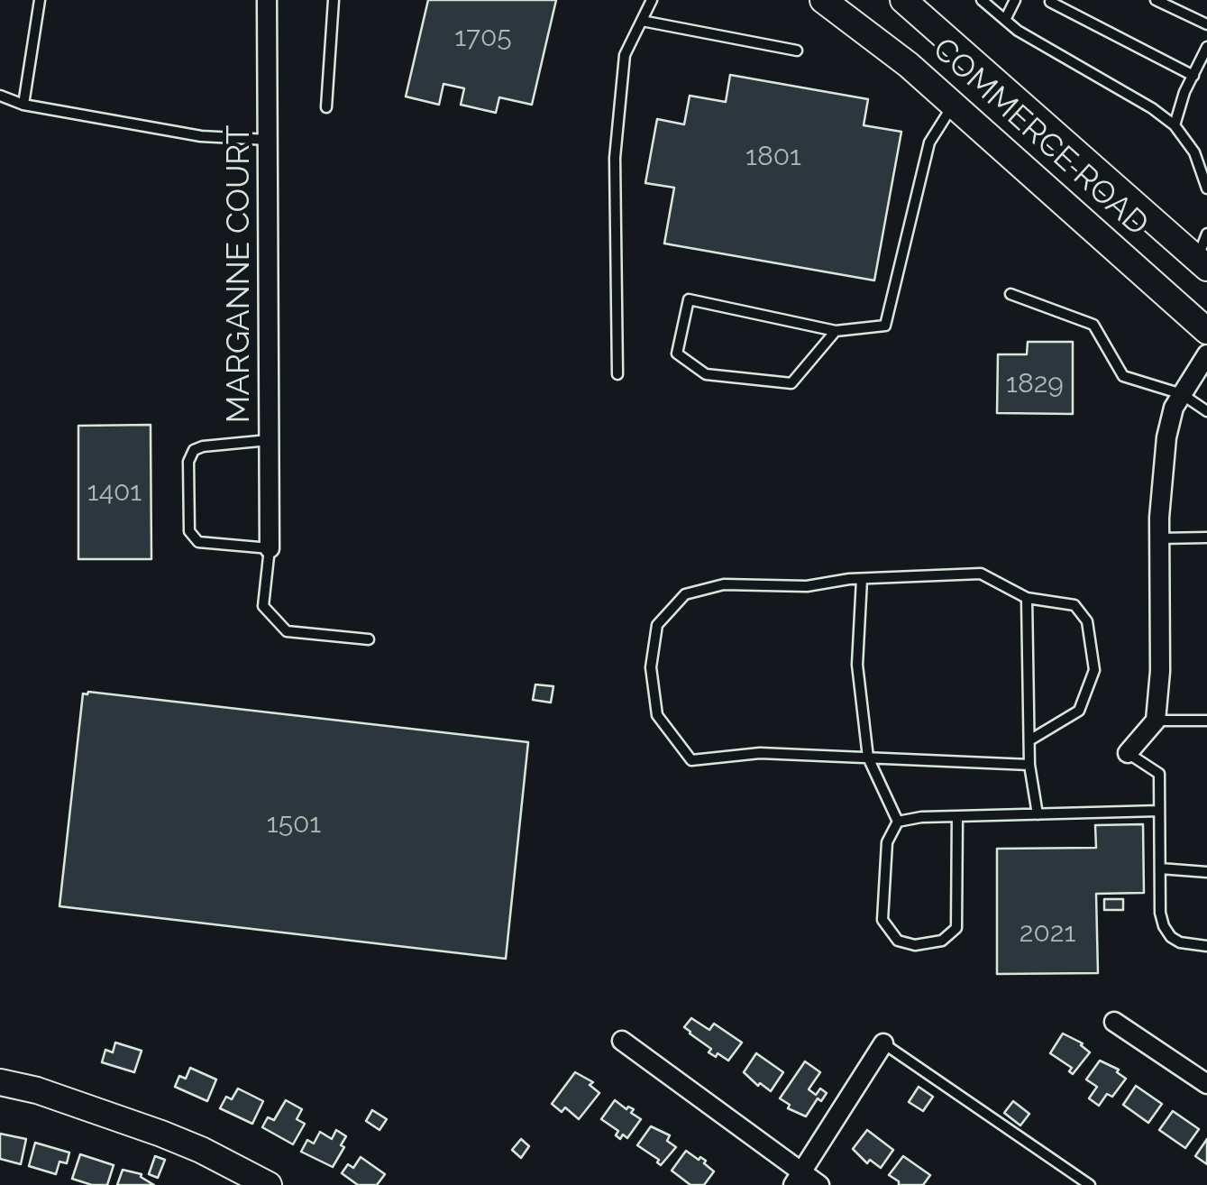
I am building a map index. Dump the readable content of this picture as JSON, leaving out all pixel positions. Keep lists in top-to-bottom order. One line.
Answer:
{"streets":{"main road":["COMMERCE ROAD"],"street":["MARGANNE COURT"]},"house_numbers":["1705","1801","1829","1401","1501","2021"]}
